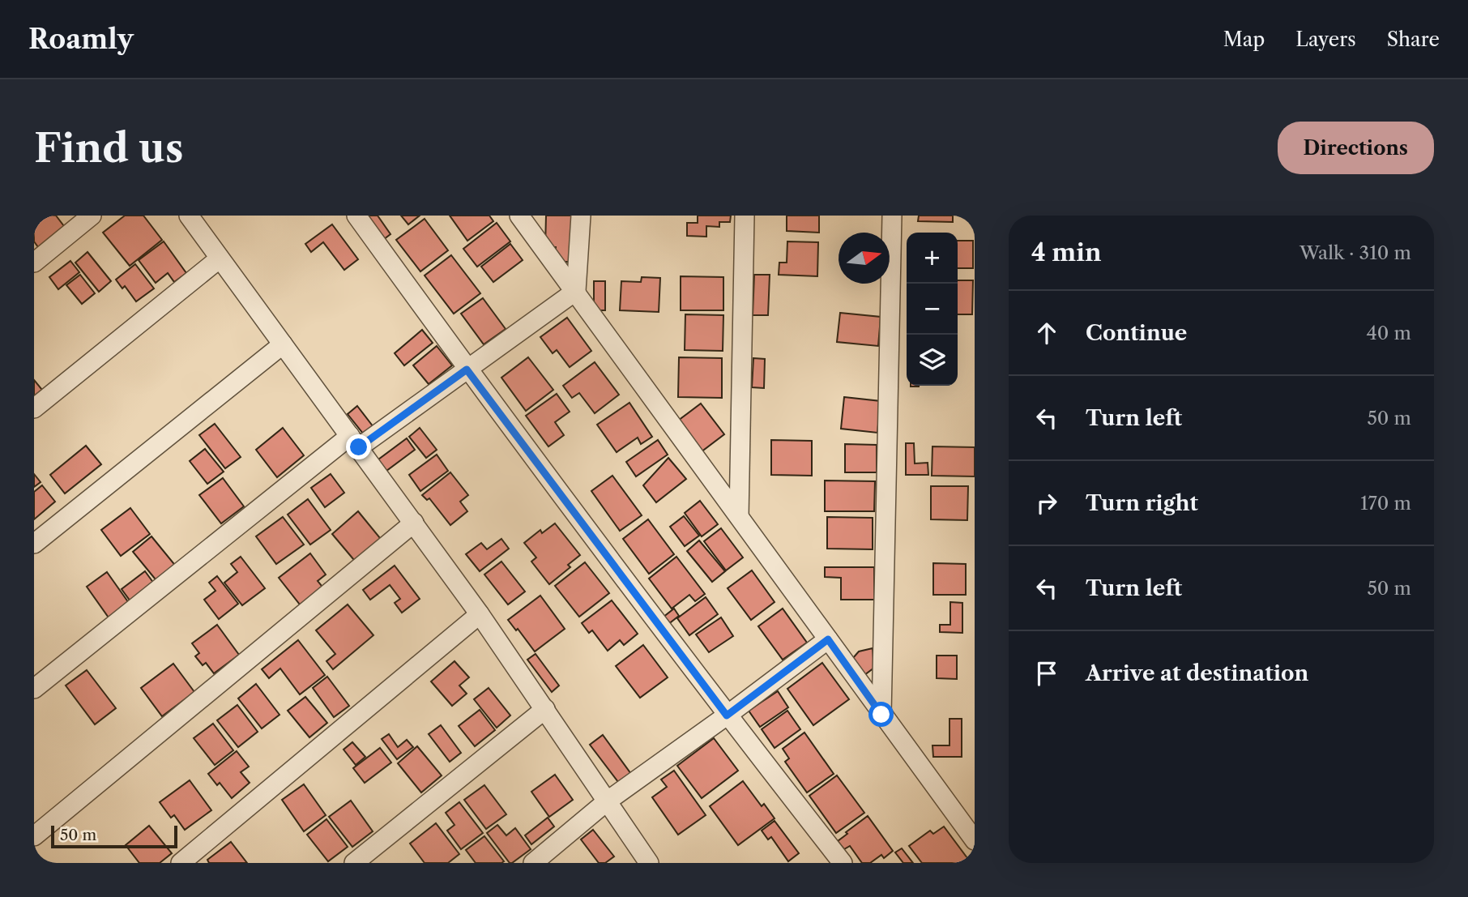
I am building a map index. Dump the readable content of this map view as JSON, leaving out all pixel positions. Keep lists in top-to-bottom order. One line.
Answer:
{"scale_bar":"50 m","north":"right","page":{"header":"Roamly","nav":["Map","Layers","Share"],"buttons":"Directions","title":"Find us","heading":["4 min","Walk · 310 m"],"map_buttons":["+","−"],"list":[["Continue","40 m"],["Turn left","50 m"],["Turn right","170 m"],["Turn left","50 m"],"Arrive at destination"],"scale":"50 m"}}
